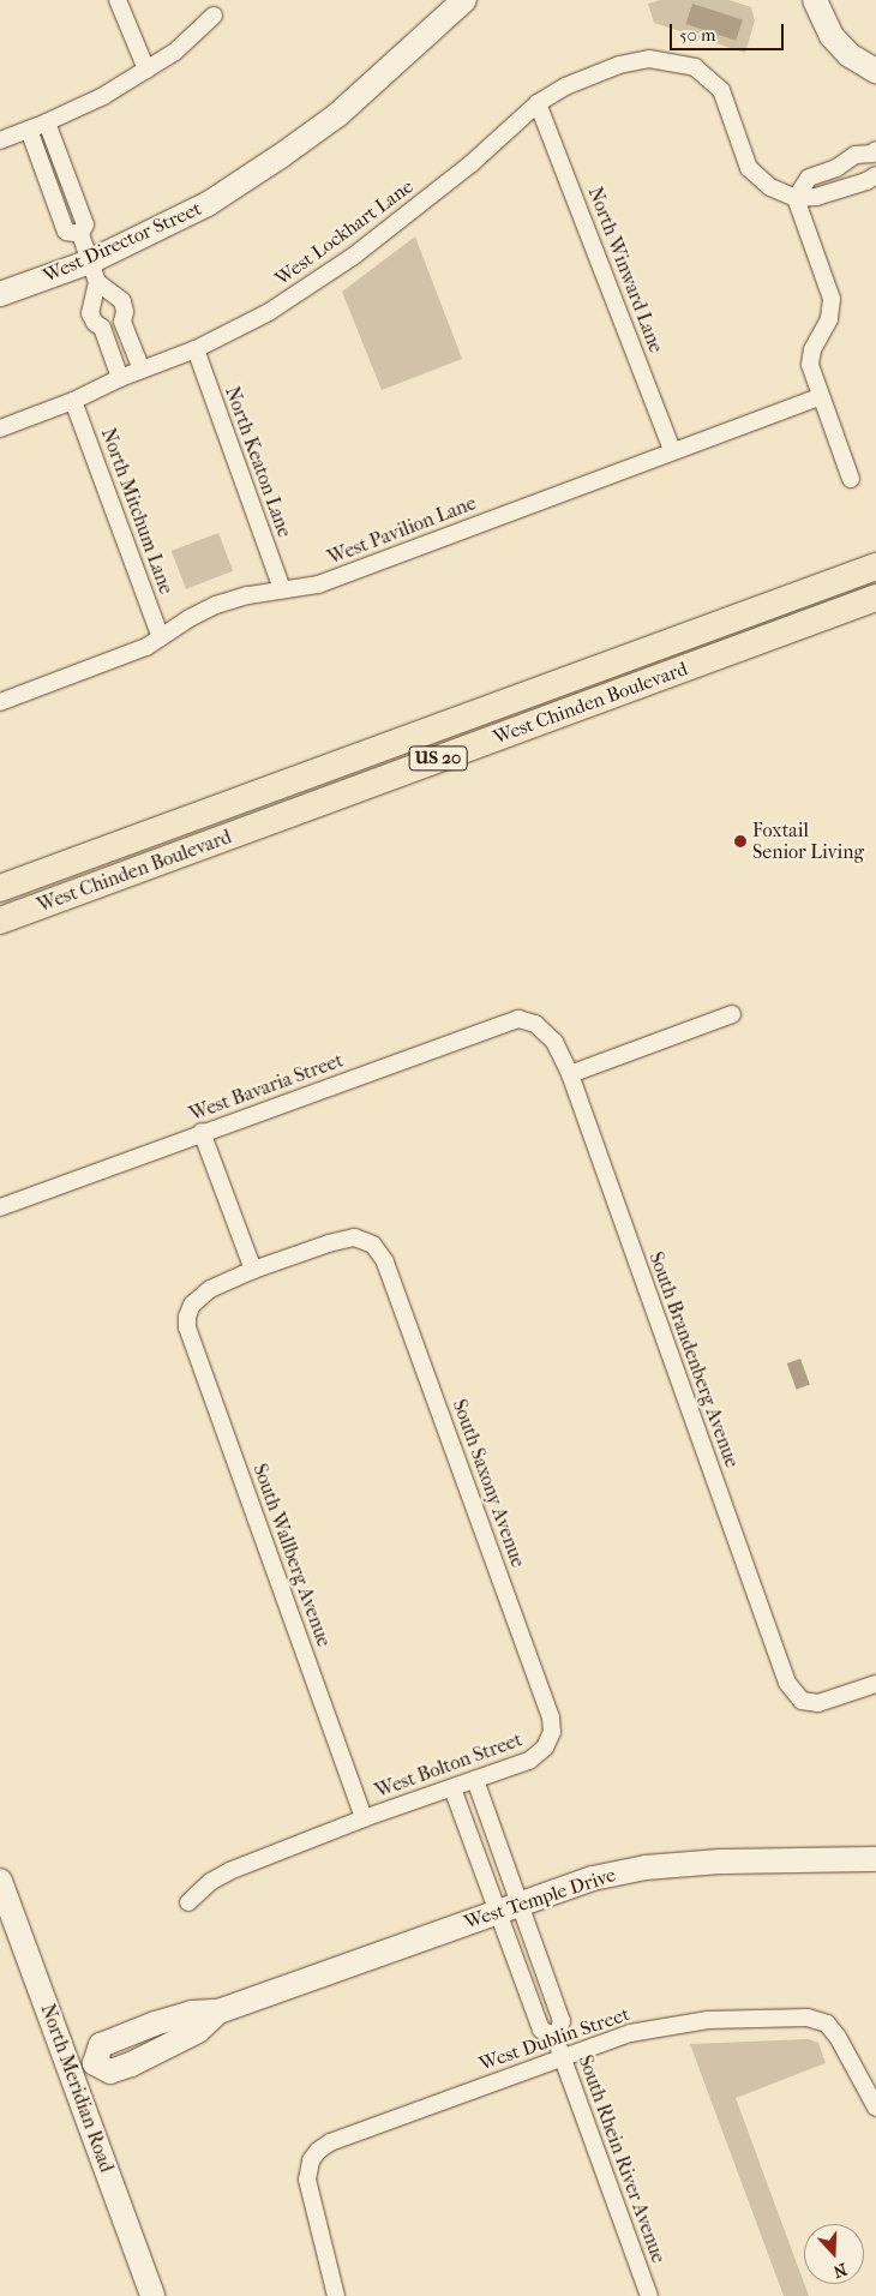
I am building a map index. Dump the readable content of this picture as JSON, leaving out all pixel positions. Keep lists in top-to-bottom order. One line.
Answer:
{"streets":{"main road":["West Chinden Boulevard","US 20"],"street":["West Lockhart Lane","West Director Street","North Winward Lane","North Keaton Lane","North Mitchum Lane","West Pavilion Lane","West Bavaria Street","South Brandenberg Avenue","South Saxony Avenue","South Wallberg Avenue","West Bolton Street","West Temple Drive","West Dublin Street","North Meridian Road","South Rhein River Avenue"]},"crossings":[["West Lockhart Lane","North Winward Lane"],["West Lockhart Lane","North Keaton Lane"],["West Lockhart Lane","North Mitchum Lane"],["North Winward Lane","West Pavilion Lane"],["North Keaton Lane","West Pavilion Lane"],["North Mitchum Lane","West Pavilion Lane"],["West Bavaria Street","South Brandenberg Avenue"],["South Saxony Avenue","South Wallberg Avenue"],["South Saxony Avenue","West Bolton Street"],["South Wallberg Avenue","West Bolton Street"],["West Bolton Street","South Rhein River Avenue"],["West Temple Drive","North Meridian Road"],["West Temple Drive","South Rhein River Avenue"],["West Dublin Street","South Rhein River Avenue"]],"places":["Foxtail Senior Living"],"scale_bar":"50 m","north":"bottom"}
